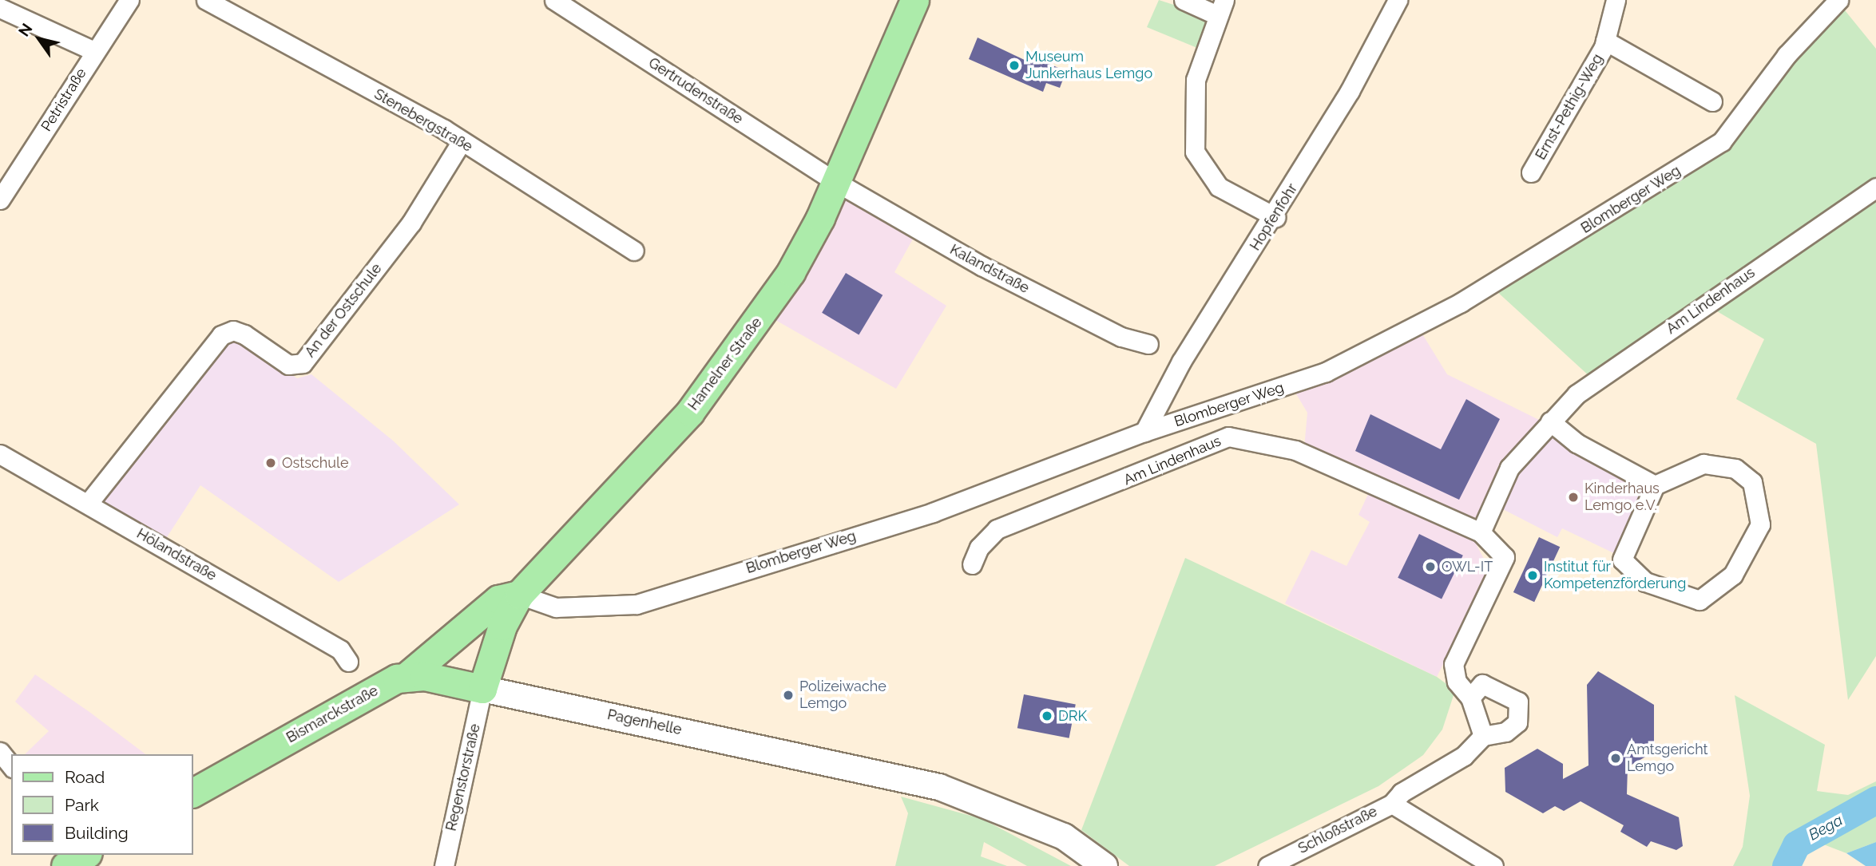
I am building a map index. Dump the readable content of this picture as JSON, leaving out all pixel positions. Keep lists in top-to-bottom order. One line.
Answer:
{"streets":{"main road":["Hamelner Straße","Bismarckstraße","Pagenhelle"],"street":["Gertrudenstraße","Petristraße","Ernst-Pethig-Weg","Stenebergstraße","Blomberger Weg","Hopfenfohr","Kalandstraße","Am Lindenhaus","An der Ostschule","Hölandstraße","Regenstorstraße","Schloßstraße"]},"crossings":[["Gertrudenstraße","Kalandstraße"],["Gertrudenstraße","Hamelner Straße"],["Stenebergstraße","An der Ostschule"],["Blomberger Weg","Hopfenfohr"],["Blomberger Weg","Hamelner Straße"],["Blomberger Weg","Bismarckstraße"],["Kalandstraße","Hamelner Straße"],["An der Ostschule","Hölandstraße"],["Hamelner Straße","Bismarckstraße"],["Hamelner Straße","Pagenhelle"],["Hamelner Straße","Regenstorstraße"],["Pagenhelle","Regenstorstraße"]],"water":["Bega"],"places":["Museum Junkerhaus Lemgo","Ostschule","Kinderhaus Lemgo e.V.","OWL-IT","Institut für Kompetenzförderung","Polizeiwache Lemgo","DRK","Amtsgericht Lemgo"],"legend":["Road","Park","Building"],"north":"top left"}
